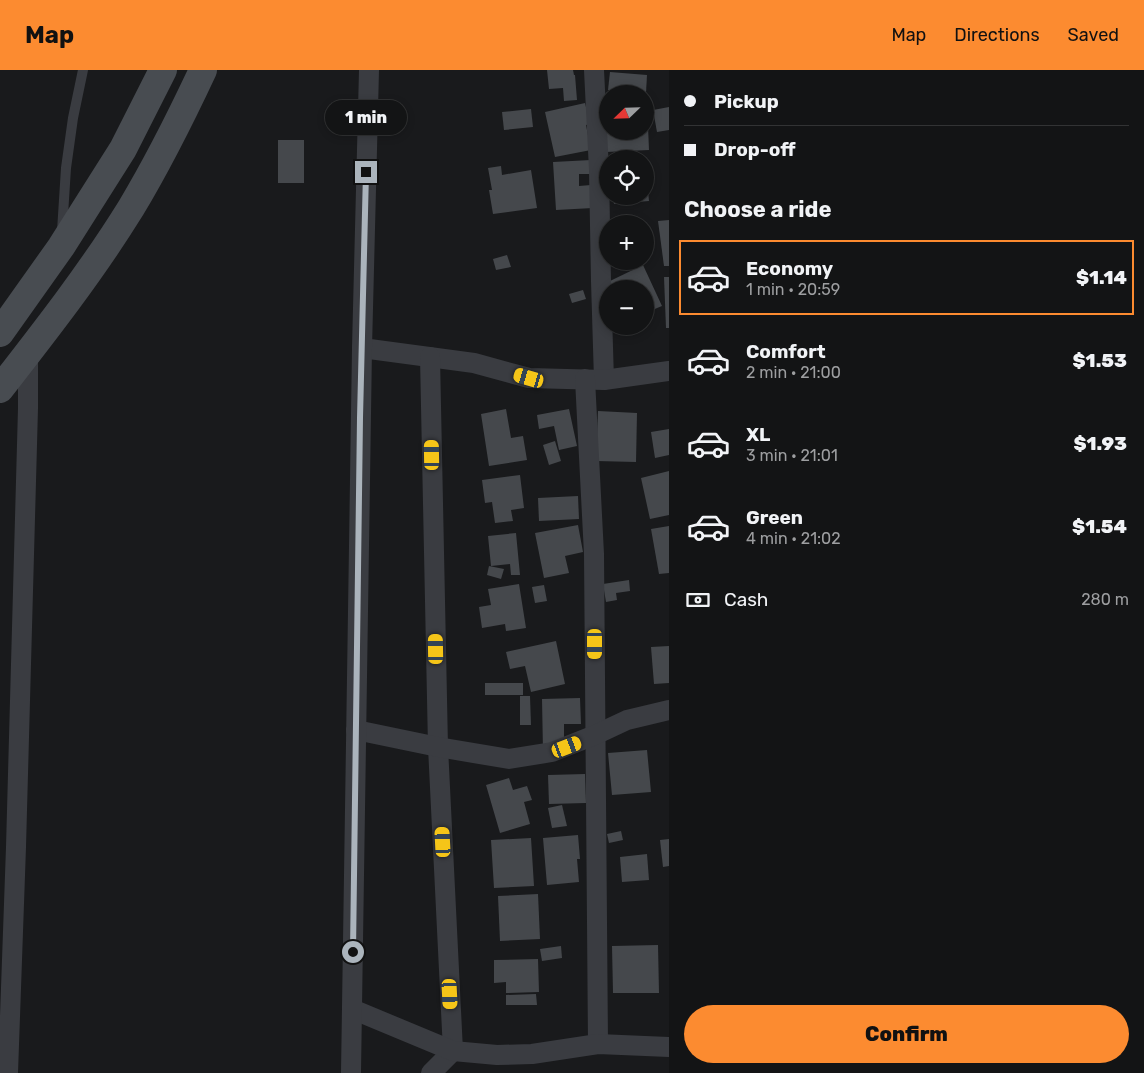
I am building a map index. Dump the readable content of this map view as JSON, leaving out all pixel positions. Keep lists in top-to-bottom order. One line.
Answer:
{"north":"bottom left","page":{"header":"Map","nav":["Map","Directions","Saved"],"banner":["Pickup","Drop-off"],"map_buttons":["+","−"],"bubble":"1 min","heading":"Choose a ride","list":[{"name":"Economy","note":"1 min · 20:59","value":"$1.14"},{"name":"Comfort","note":"2 min · 21:00","value":"$1.53"},{"name":"XL","note":"3 min · 21:01","value":"$1.93"},{"name":"Green","note":"4 min · 21:02","value":"$1.54"}],"pay":["Cash","280 m"],"buttons":"Confirm"}}
